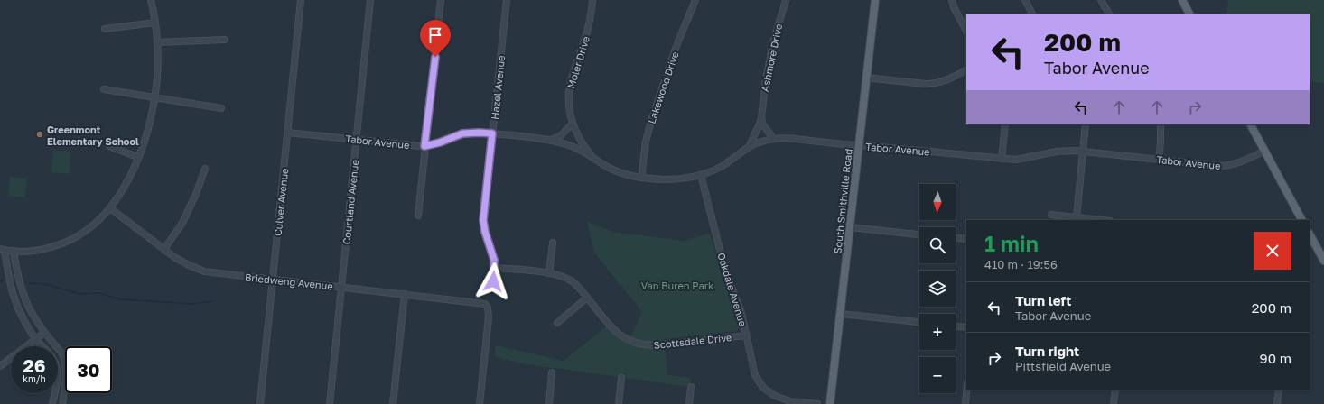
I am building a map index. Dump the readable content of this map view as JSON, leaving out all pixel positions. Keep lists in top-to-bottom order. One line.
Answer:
{"streets":{"main road":["South Smithville Road"],"street":["Ashmore Drive","Moler Drive","Hazel Avenue","Lakewood Drive","Tabor Avenue","Culver Avenue","Courtland Avenue","Briedweng Avenue","Oakdale Avenue","Scottsdale Drive"]},"crossings":[["Ashmore Drive","Tabor Avenue"],["Moler Drive","Tabor Avenue"],["Hazel Avenue","Tabor Avenue"],["Hazel Avenue","Scottsdale Drive"],["Lakewood Drive","Tabor Avenue"],["Tabor Avenue","South Smithville Road"],["Tabor Avenue","Culver Avenue"],["Tabor Avenue","Courtland Avenue"],["Tabor Avenue","Oakdale Avenue"],["Culver Avenue","Briedweng Avenue"],["Courtland Avenue","Briedweng Avenue"],["Oakdale Avenue","Scottsdale Drive"]],"parks":["Van Buren Park"],"places":["Greenmont Elementary School"],"north":"bottom","page":{"turn":["200 m","Tabor Avenue"],"map_buttons":["+","−"],"heading":["1 min","410 m · 19:56"],"list":[{"name":"Turn left","note":"Tabor Avenue","value":"200 m"},{"name":"Turn right","note":"Pittsfield Avenue","value":"90 m"}],"speed":"26 km/h","limit":"30"}}
